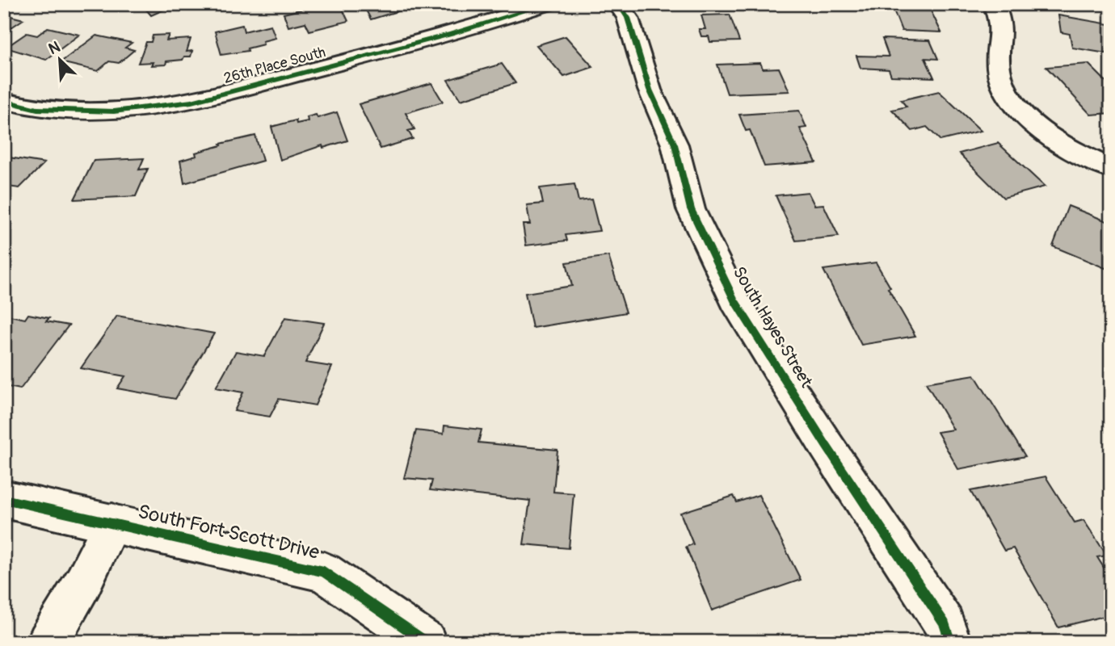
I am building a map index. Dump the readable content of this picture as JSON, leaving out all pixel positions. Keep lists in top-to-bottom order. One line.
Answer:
{"streets":{"street":["26th Place South","South Hayes Street","South Fort Scott Drive"]},"north":"top left"}
